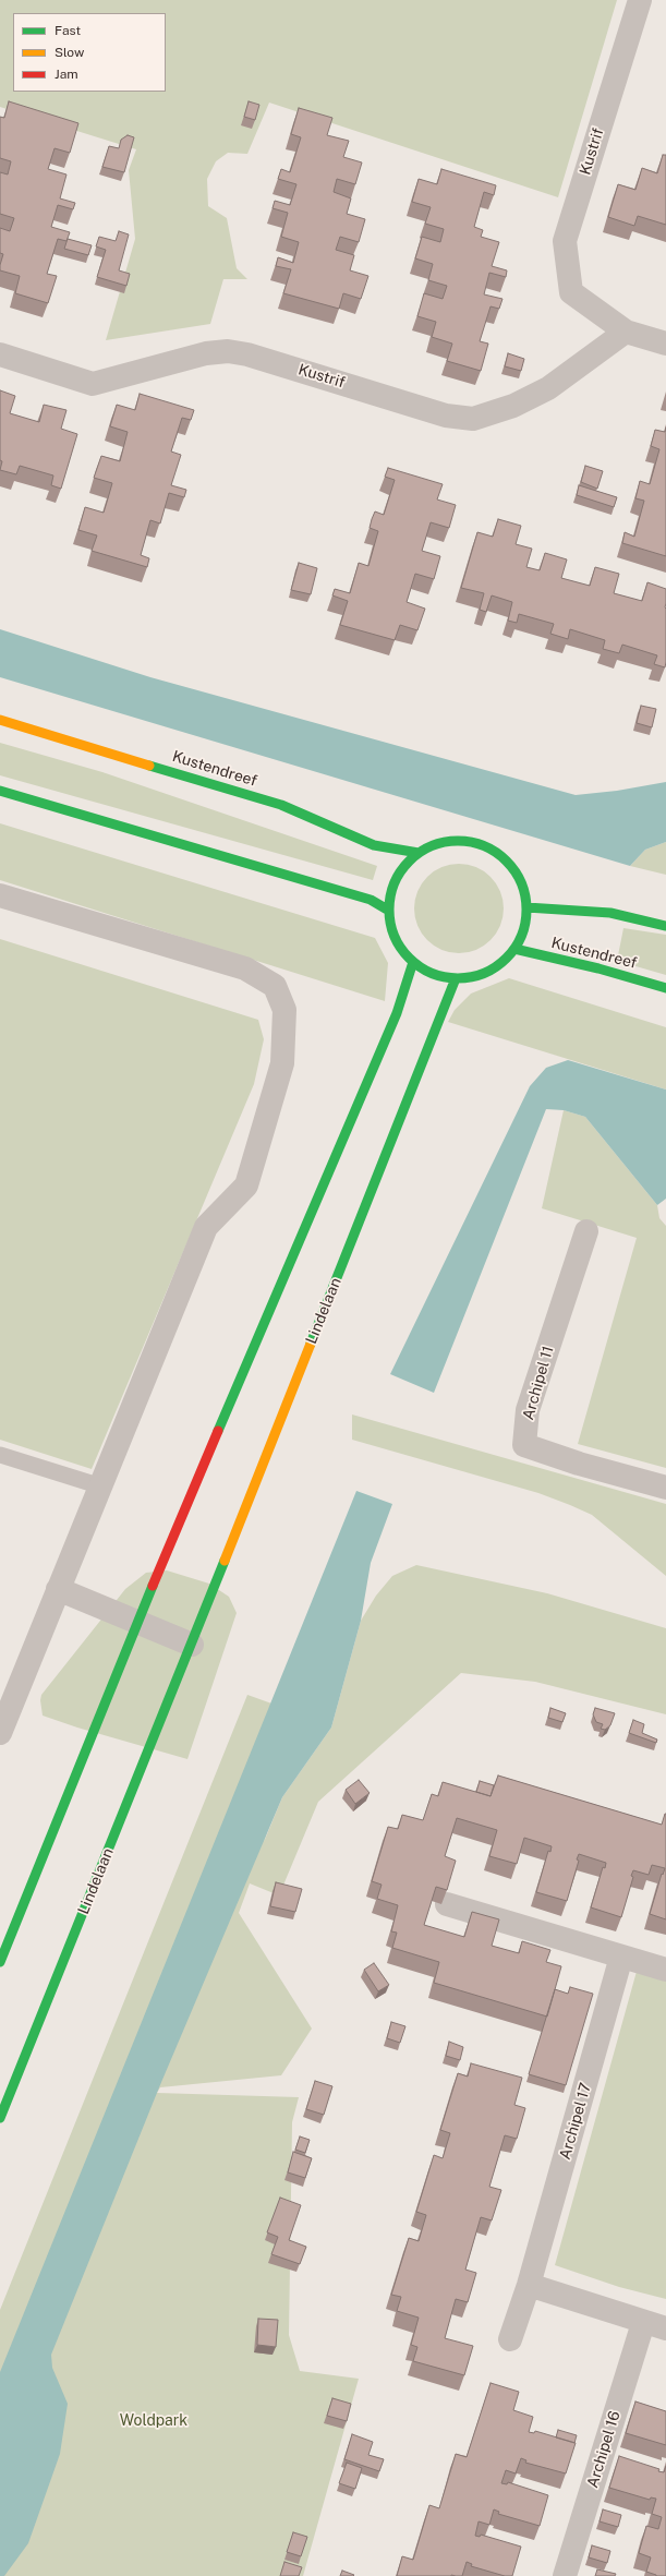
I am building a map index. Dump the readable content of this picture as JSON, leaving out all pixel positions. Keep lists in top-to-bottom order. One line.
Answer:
{"streets":{"main road":["Kustendreef","Lindelaan"],"street":["Kustrif","Archipel 11","Archipel 17","Archipel 16"]},"crossings":[["Kustendreef","Lindelaan"]],"parks":["Woldpark"],"legend":["Fast","Slow","Jam"]}
